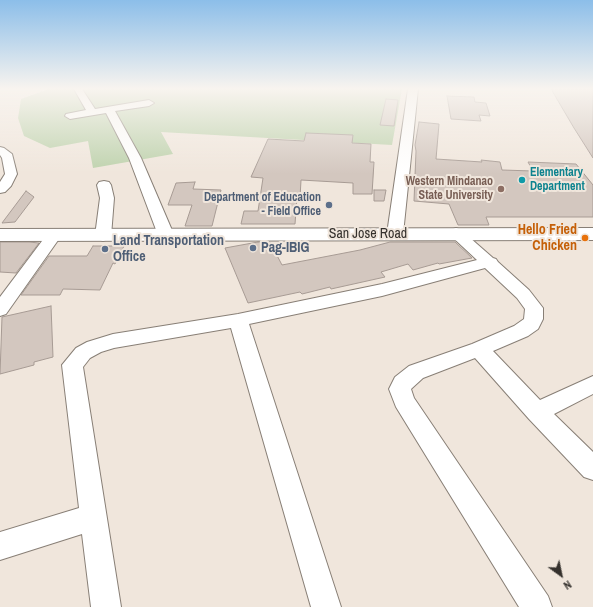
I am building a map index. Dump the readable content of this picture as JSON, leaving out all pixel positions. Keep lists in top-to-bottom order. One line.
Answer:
{"streets":{"main road":["San Jose Road"]},"places":["Elementary Department","Western Mindanao State University","Department of Education - Field Office","Hello Fried Chicken","Pag-IBIG","Land Transportation Office"],"north":"bottom right"}
